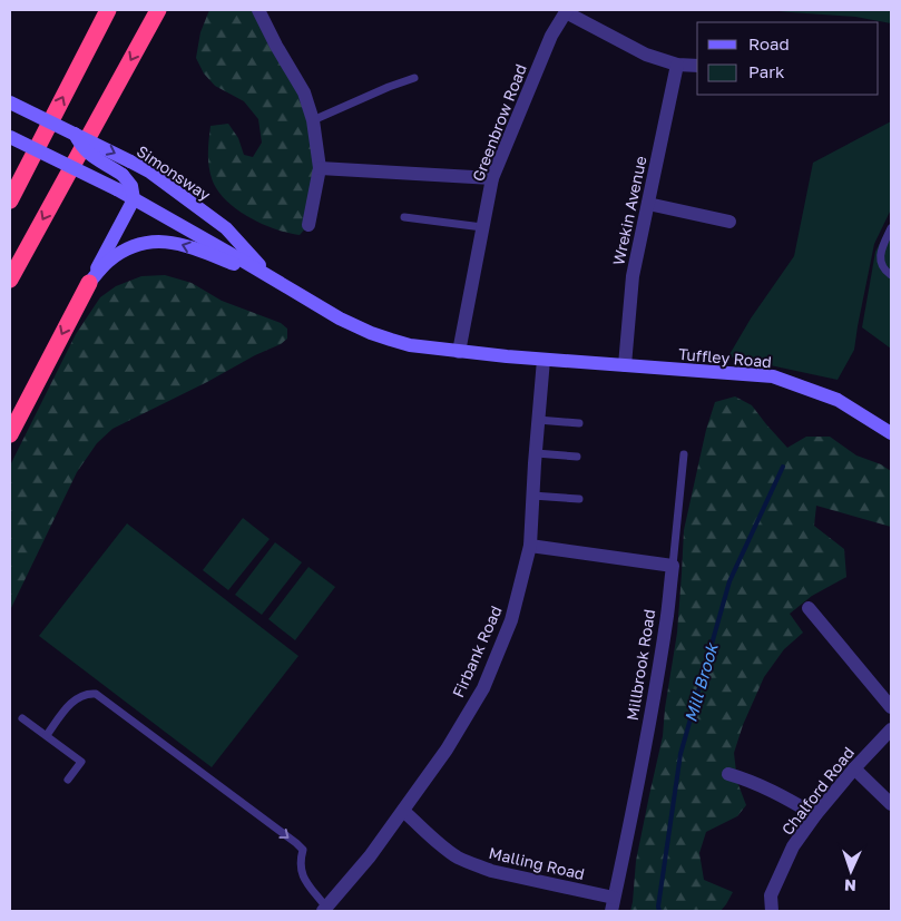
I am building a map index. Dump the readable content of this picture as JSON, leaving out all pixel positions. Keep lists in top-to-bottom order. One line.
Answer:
{"streets":{"street":["Greenbrow Road","Simonsway","Wrekin Avenue","Tuffley Road","Firbank Road","Millbrook Road","Chalford Road","Malling Road"]},"crossings":[["Greenbrow Road","Simonsway"],["Simonsway","Tuffley Road"],["Simonsway","Firbank Road"],["Wrekin Avenue","Tuffley Road"],["Tuffley Road","Firbank Road"],["Firbank Road","Malling Road"],["Millbrook Road","Malling Road"]],"water":["Mill Brook"],"legend":["Road","Park"],"north":"bottom"}
